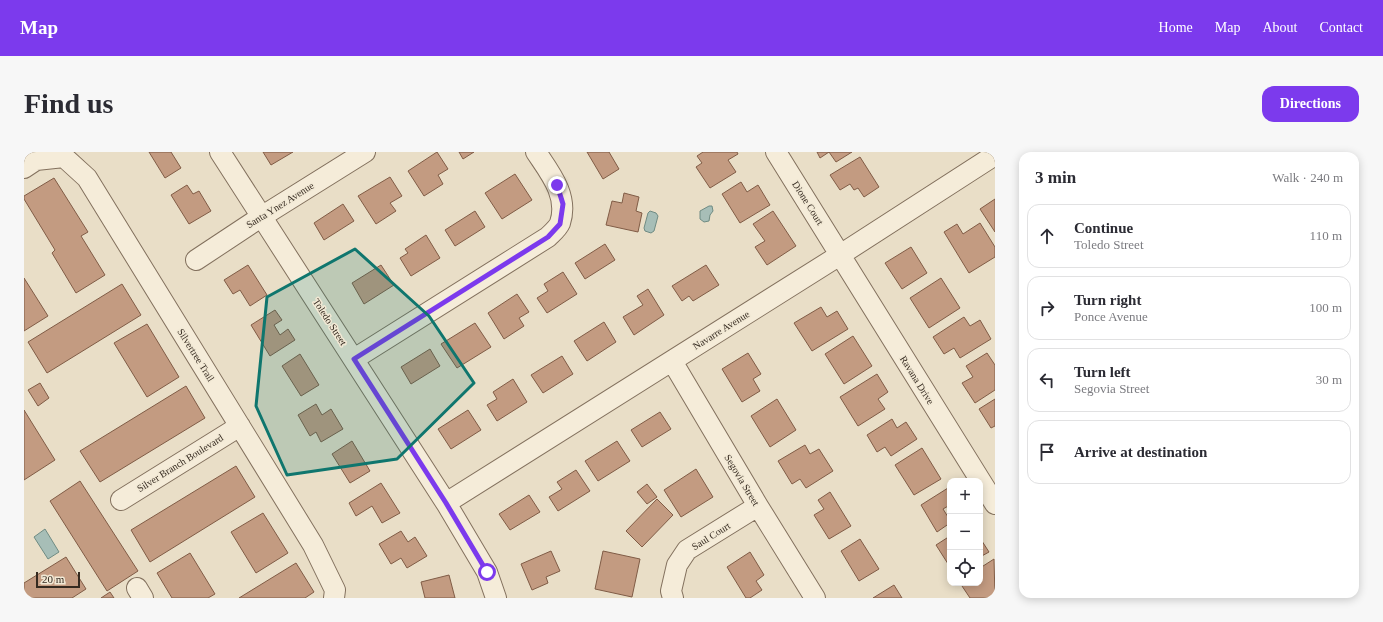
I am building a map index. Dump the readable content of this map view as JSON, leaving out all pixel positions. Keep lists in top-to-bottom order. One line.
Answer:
{"streets":{"street":["Dione Court","Santa Ynez Avenue","Toledo Street","Navarre Avenue","Silvertree Trail","Ravana Drive","Silver Branch Boulevard","Segovia Street","Saul Court"]},"crossings":[["Dione Court","Navarre Avenue"],["Dione Court","Ravana Drive"],["Santa Ynez Avenue","Toledo Street"],["Toledo Street","Navarre Avenue"],["Navarre Avenue","Ravana Drive"],["Navarre Avenue","Segovia Street"],["Silvertree Trail","Silver Branch Boulevard"],["Segovia Street","Saul Court"]],"scale_bar":"20 m","page":{"header":"Map","nav":["Home","Map","About","Contact"],"buttons":"Directions","title":"Find us","heading":["3 min","Walk · 240 m"],"list":[["Continue","Toledo Street","110 m"],["Turn right","Ponce Avenue","100 m"],["Turn left","Segovia Street","30 m"],"Arrive at destination"],"map_buttons":["+","−"],"scale":"20 m"}}
